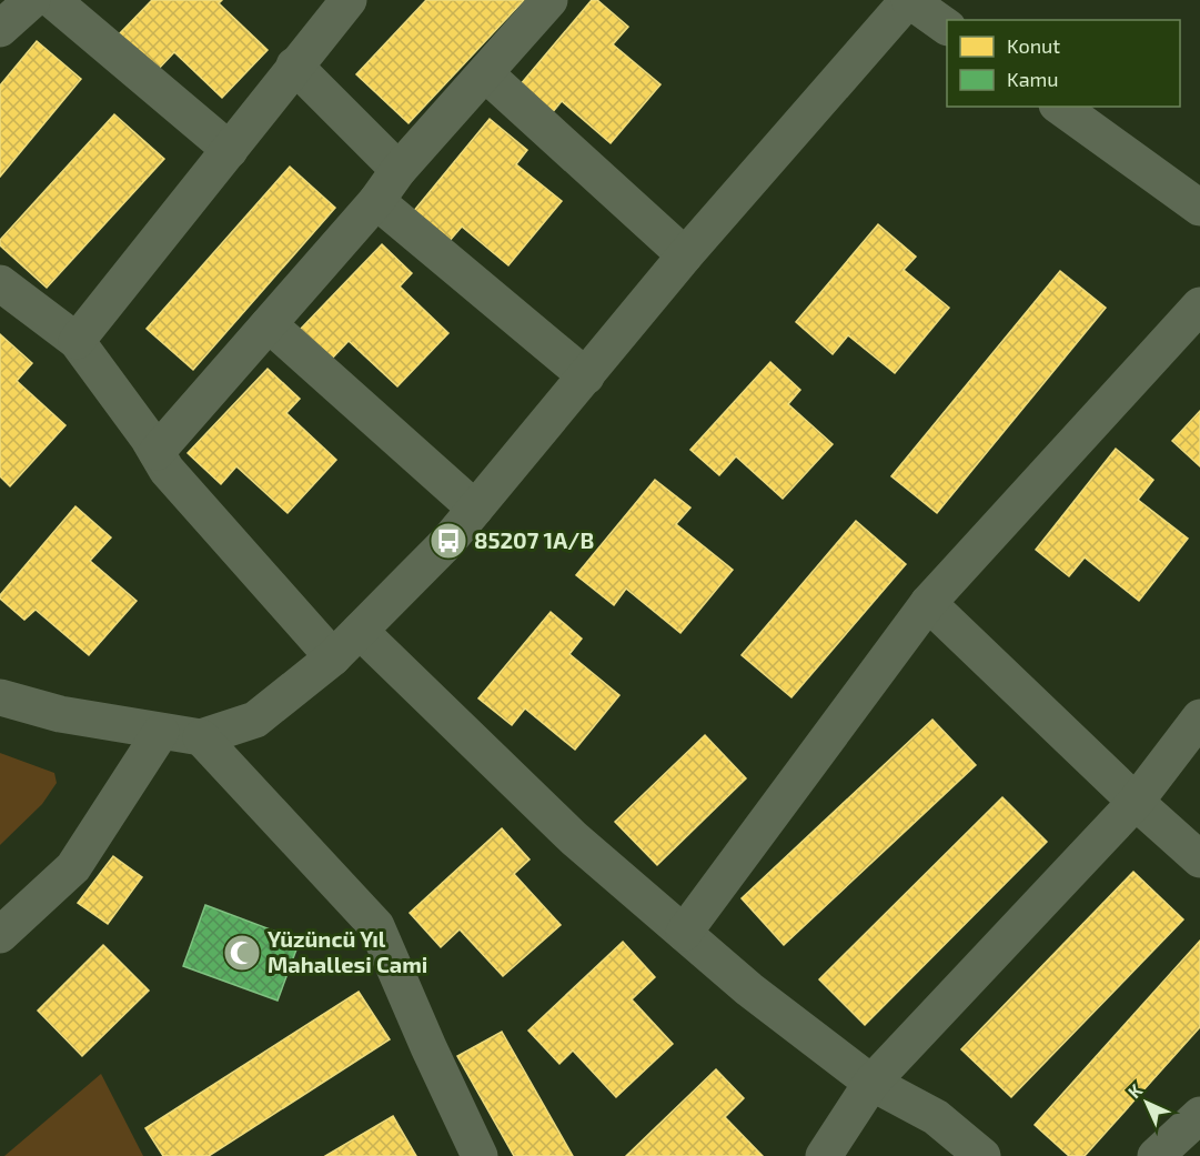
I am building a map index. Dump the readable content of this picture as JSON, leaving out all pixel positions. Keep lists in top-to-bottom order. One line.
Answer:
{"places":{"bus stop":["85207 1A/B"],"mosque":["Yüzüncü Yıl Mahallesi Cami"]},"legend":["Konut","Kamu"],"north":"top left"}
